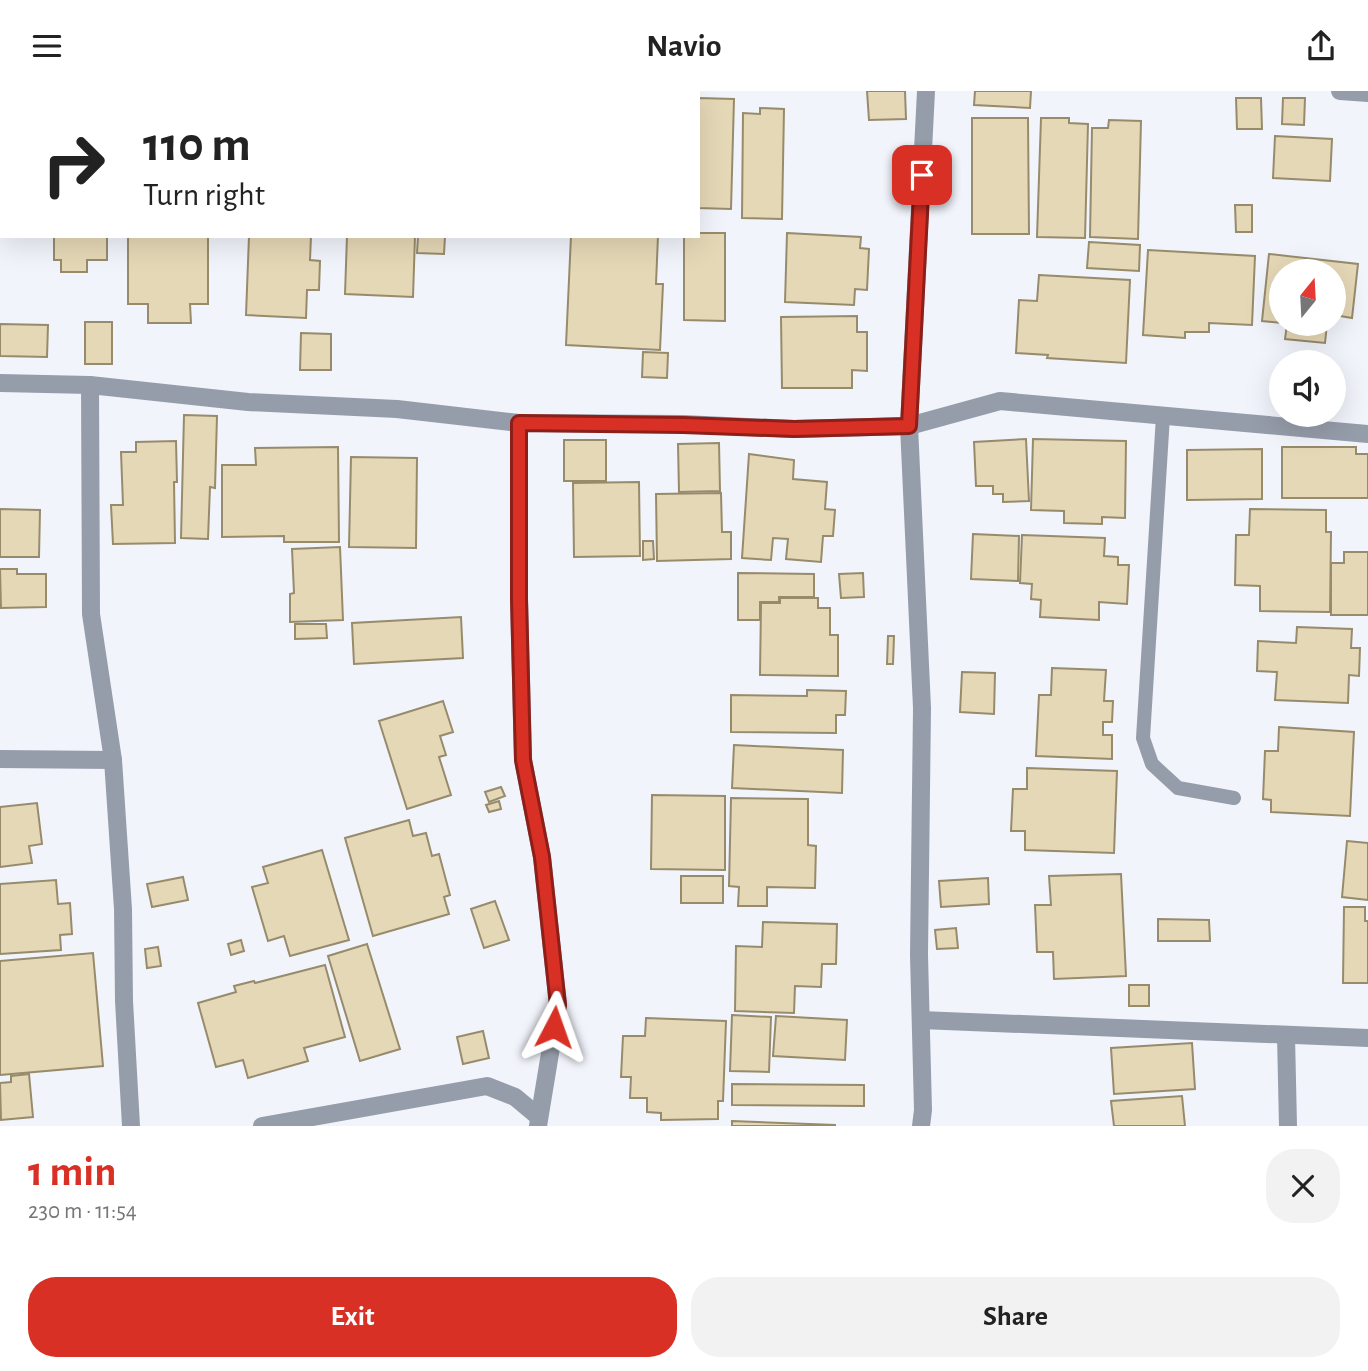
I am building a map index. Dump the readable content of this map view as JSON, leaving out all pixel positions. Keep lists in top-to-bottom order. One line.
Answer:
{"north":"top","page":{"header":"Navio","turn":["110 m","Turn right"],"heading":["1 min","230 m · 11:54"],"buttons":["Exit","Share"]}}
